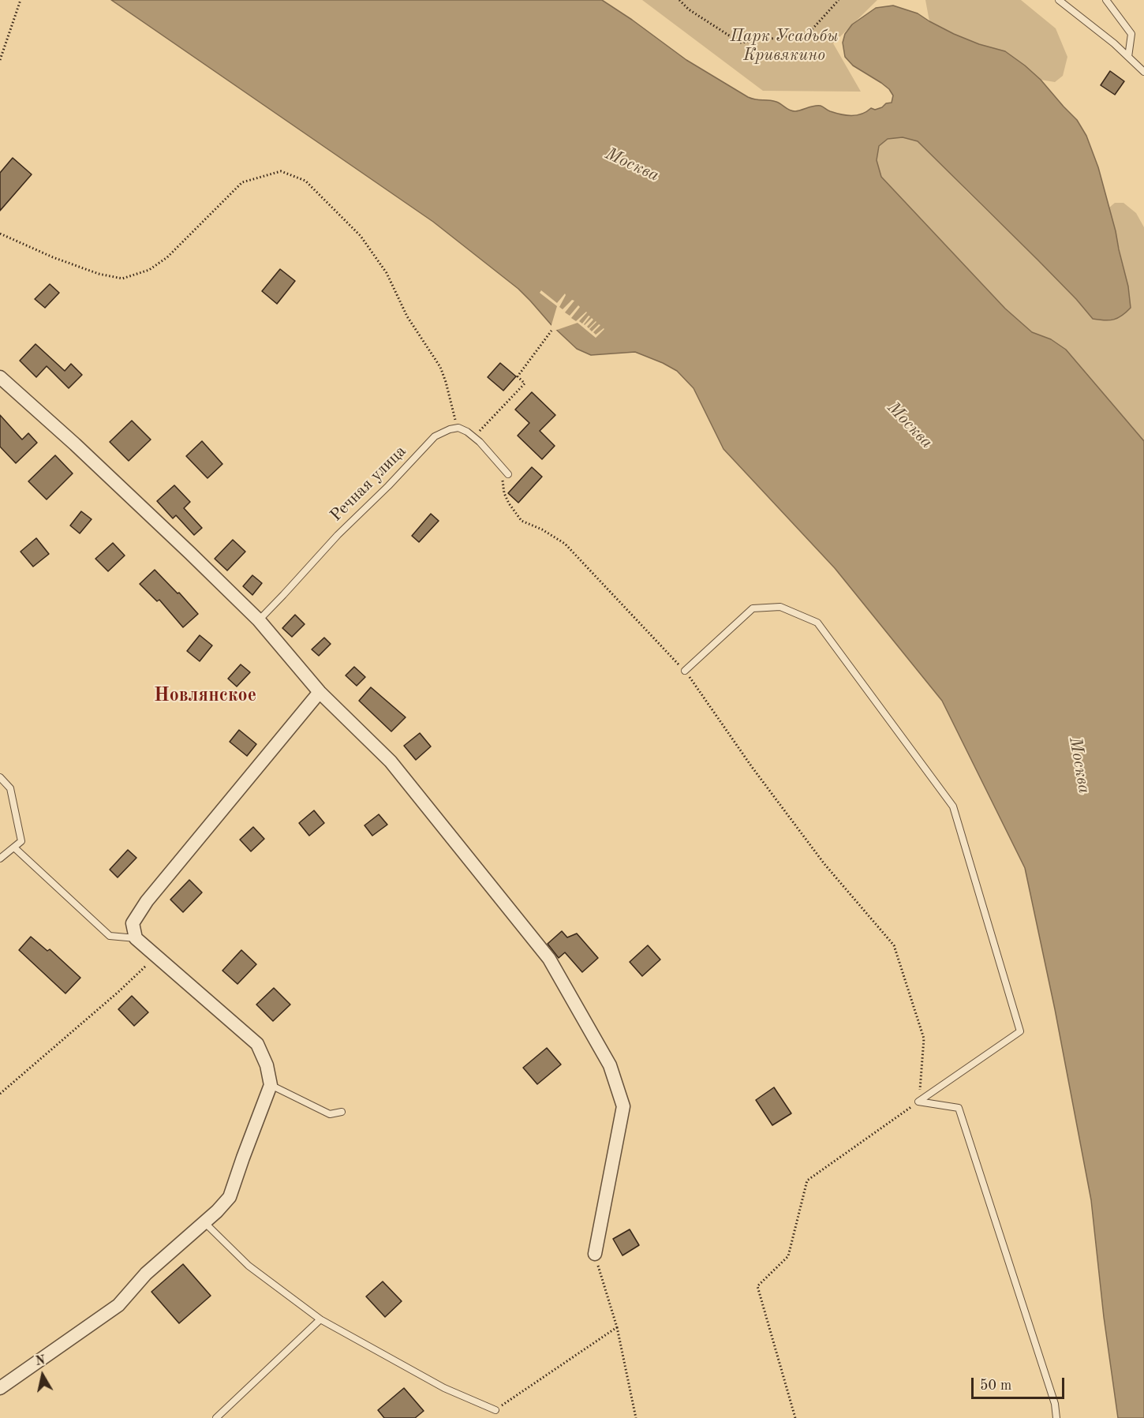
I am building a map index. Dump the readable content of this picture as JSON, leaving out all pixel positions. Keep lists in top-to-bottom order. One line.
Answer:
{"streets":{"lane":["Речная улица"]},"districts":["Новлянское"],"water":["Москва"],"parks":["Парк Усадьбы Кривякино"],"scale_bar":"50 m","north":"top"}
